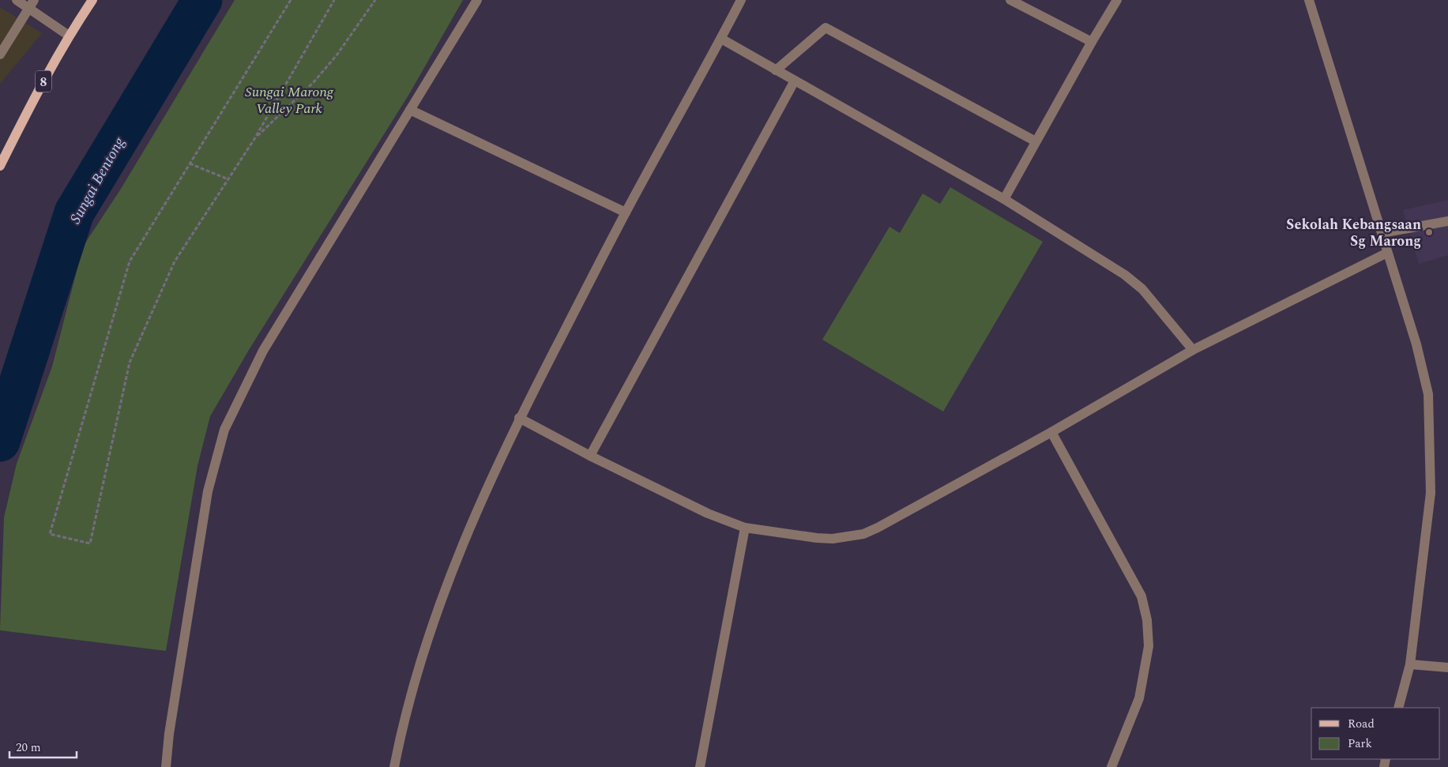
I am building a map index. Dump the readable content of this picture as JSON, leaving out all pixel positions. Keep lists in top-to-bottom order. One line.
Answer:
{"streets":{"main road":["8"]},"water":["Sungai Bentong"],"parks":["Sungai Marong Valley Park"],"places":["Sekolah Kebangsaan Sg Marong"],"legend":["Road","Park"],"scale_bar":"20 m"}
